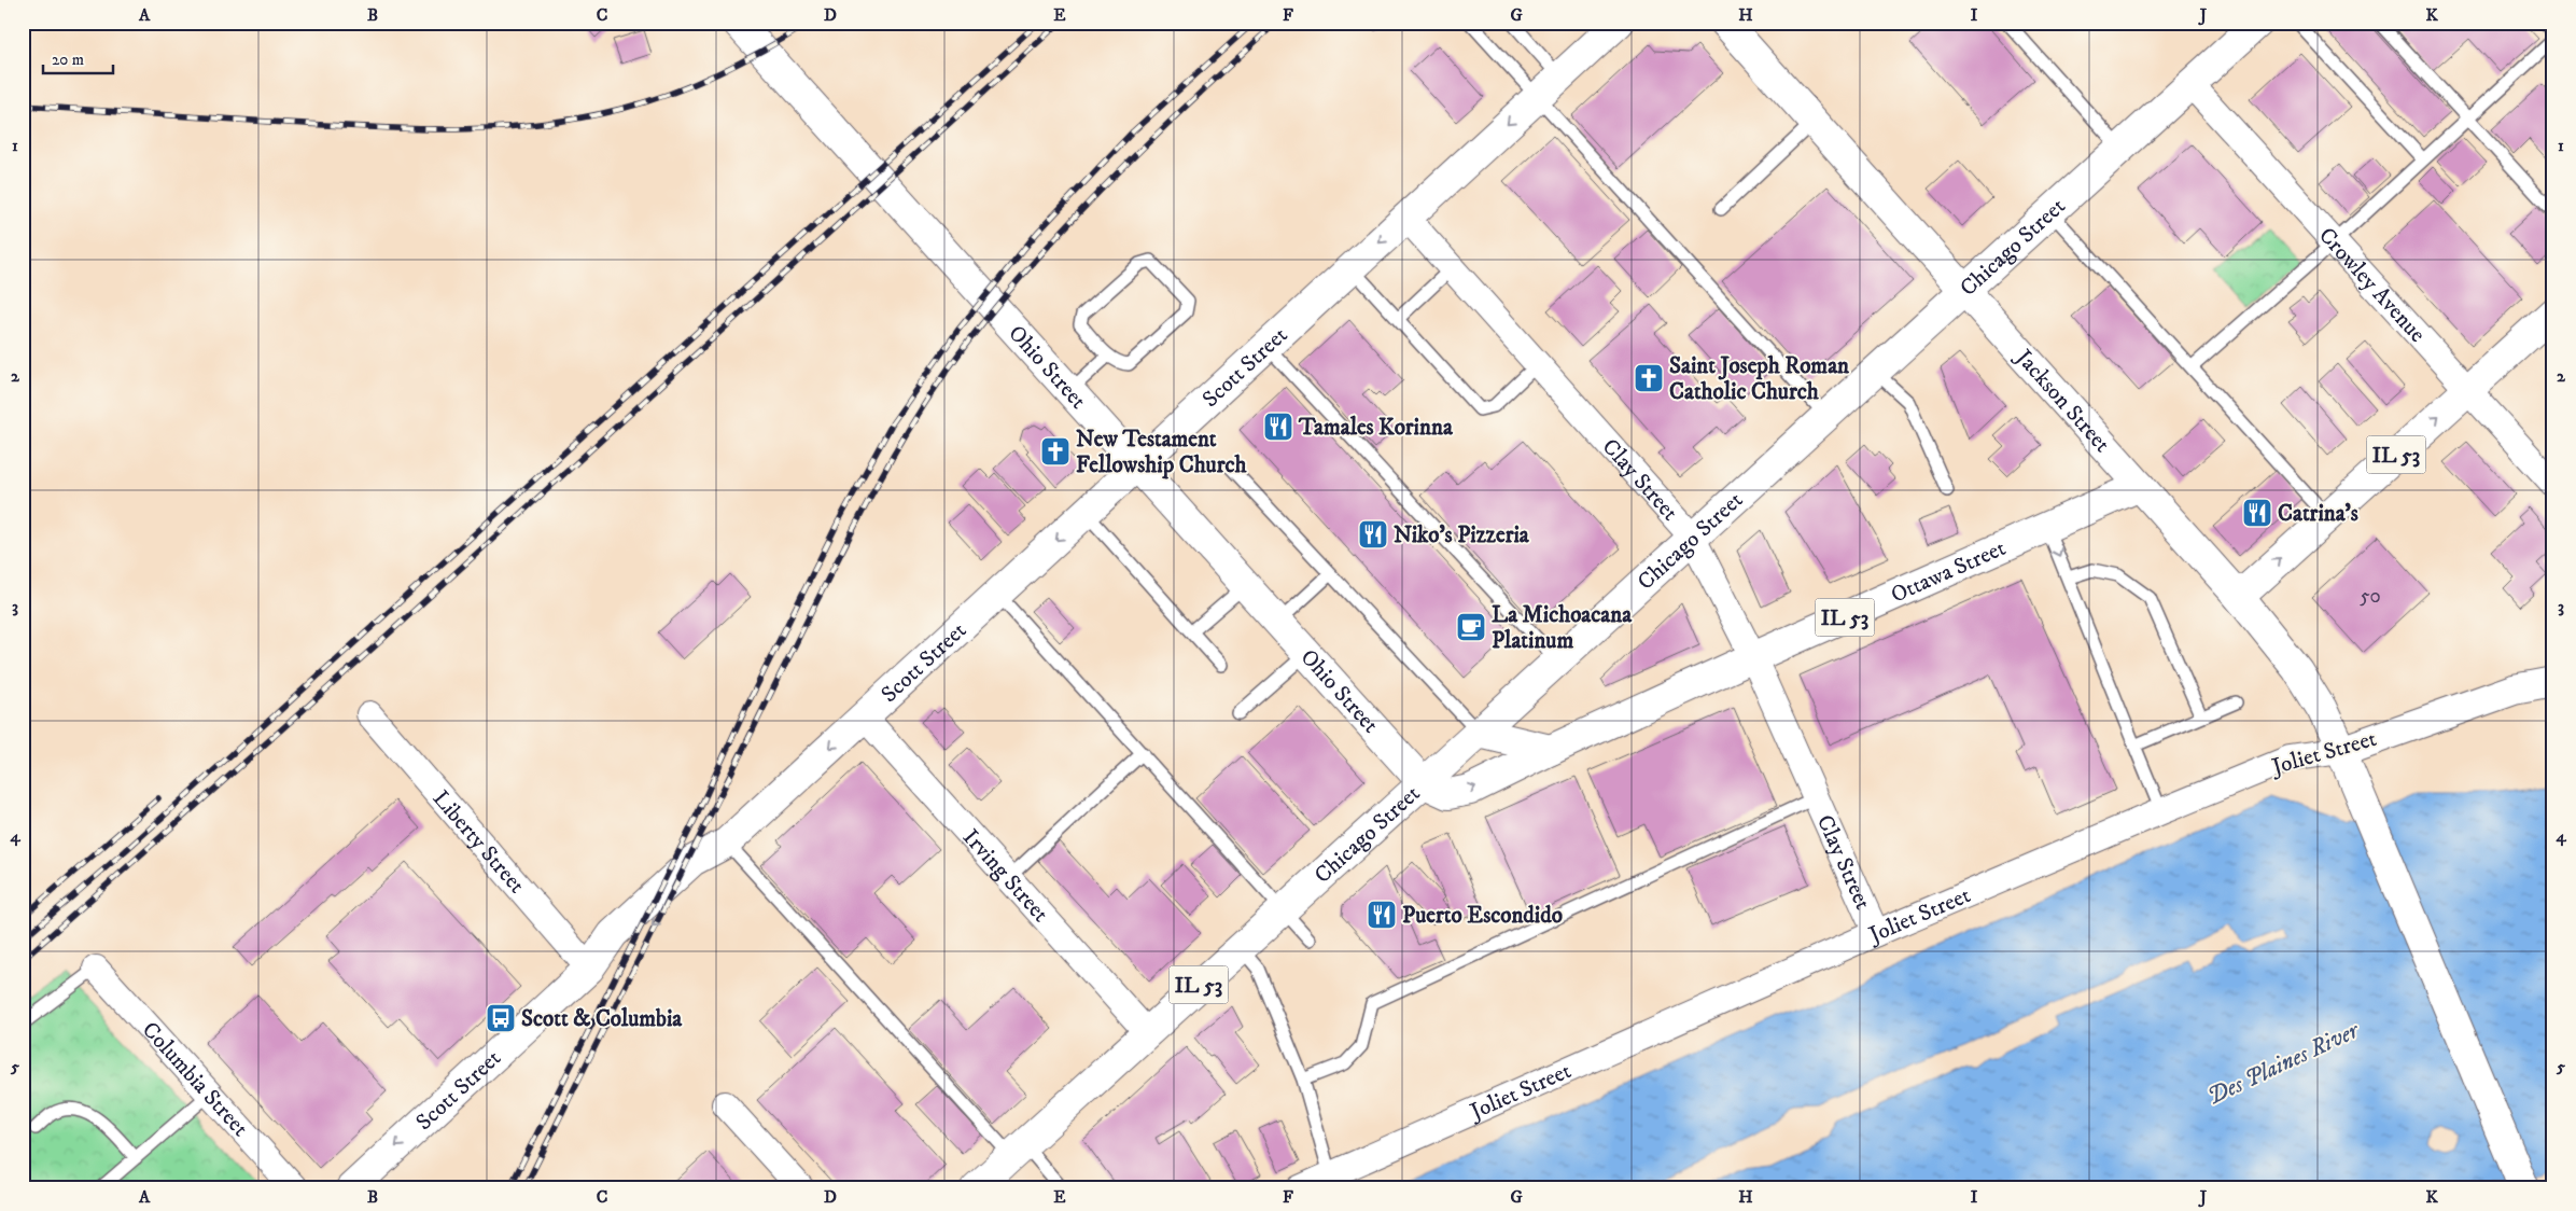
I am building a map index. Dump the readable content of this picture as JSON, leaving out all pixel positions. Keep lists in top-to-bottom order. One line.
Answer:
{"streets":{"main road":["Chicago Street","Ohio Street","Scott Street","Jackson Street","IL 53","Ottawa Street","Joliet Street"],"street":["Crowley Avenue","Clay Street","Liberty Street","Irving Street","Columbia Street"]},"crossings":[["Chicago Street","Crowley Avenue"],["Chicago Street","Ohio Street"],["Chicago Street","Jackson Street"],["Chicago Street","Clay Street"],["Chicago Street","Ottawa Street"],["Chicago Street","Irving Street"],["Crowley Avenue","IL 53"],["Ohio Street","Scott Street"],["Ohio Street","Ottawa Street"],["Scott Street","Clay Street"],["Scott Street","Liberty Street"],["Scott Street","Irving Street"],["Jackson Street","IL 53"],["Jackson Street","Ottawa Street"],["Jackson Street","Joliet Street"],["Clay Street","Ottawa Street"],["Clay Street","Joliet Street"]],"one_way":["Scott Street"],"water":["Des Plaines River"],"places":{"church":["Saint Joseph Roman Catholic Church","New Testament Fellowship Church"],"restaurant":["Tamales Korinna","Catrina’s","Niko's Pizzeria","Puerto Escondido"],"cafe":["La Michoacana Platinum"],"bus stop":["Scott & Columbia"]},"house_numbers":["50"],"scale_bar":"20 m","grid":{"columns":["A","B","C","D","E","F","G","H","I","J","K"],"rows":["1","2","3","4","5"]}}
